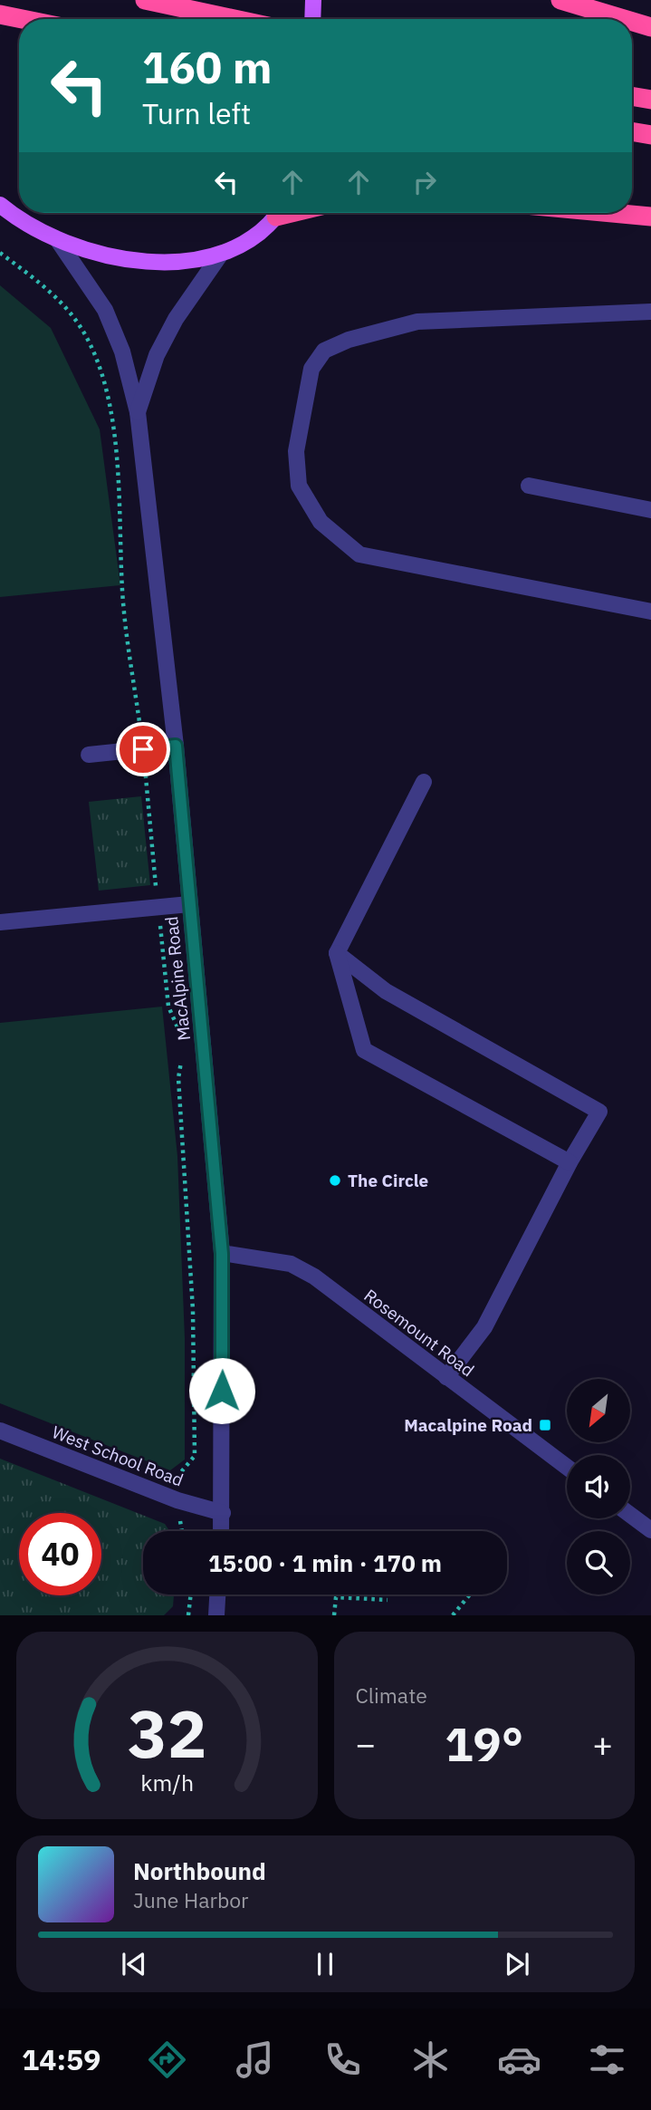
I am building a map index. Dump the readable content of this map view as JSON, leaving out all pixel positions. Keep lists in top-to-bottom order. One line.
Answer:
{"streets":{"street":["MacAlpine Road","Rosemount Road","West School Road"]},"crossings":[["MacAlpine Road","Rosemount Road"],["MacAlpine Road","West School Road"]],"places":{"other":["The Circle"],"transit":["Macalpine Road"]},"north":"bottom left","page":{"turn":["160 m","Turn left"],"limit":"40","trip":"15:00 · 1 min · 170 m","tile":"Climate","heat":["−","19°","+"],"song":["Northbound","June Harbor"],"tabs":"14:59","gauge":["32","km/h"]}}
